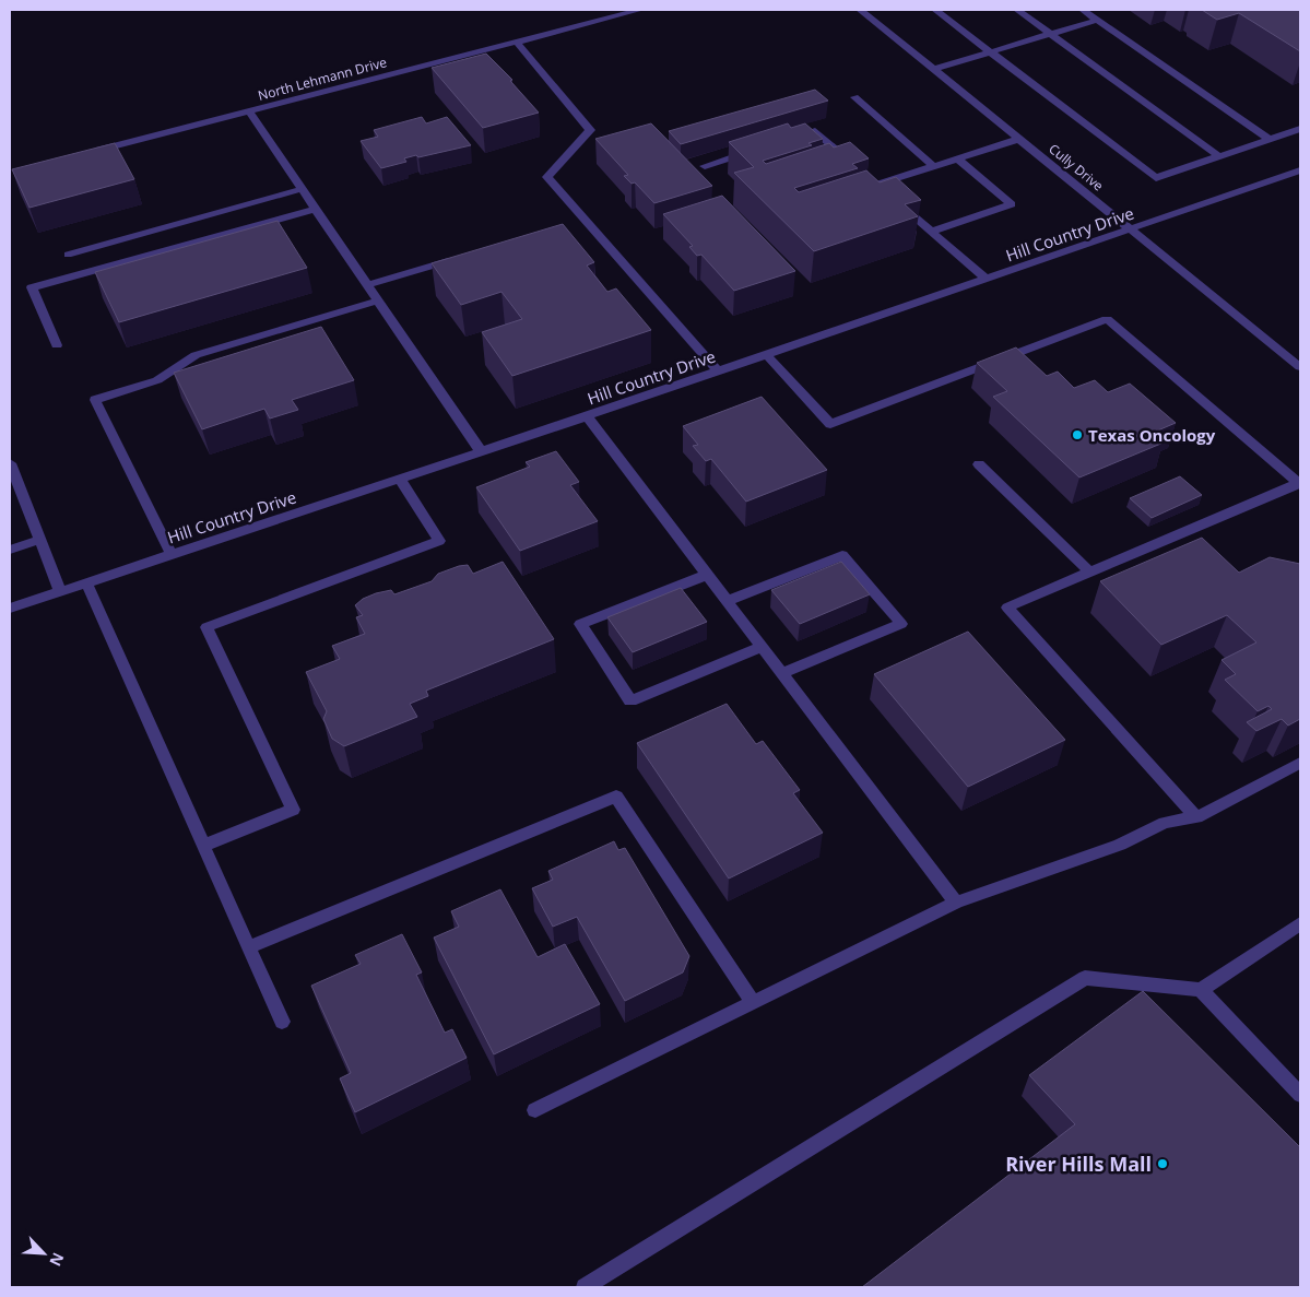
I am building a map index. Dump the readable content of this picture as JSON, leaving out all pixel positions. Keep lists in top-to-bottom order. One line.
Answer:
{"streets":{"street":["North Lehmann Drive","Cully Drive","Hill Country Drive"]},"crossings":[["Cully Drive","Hill Country Drive"]],"places":["Texas Oncology","River Hills Mall"],"north":"bottom right"}
